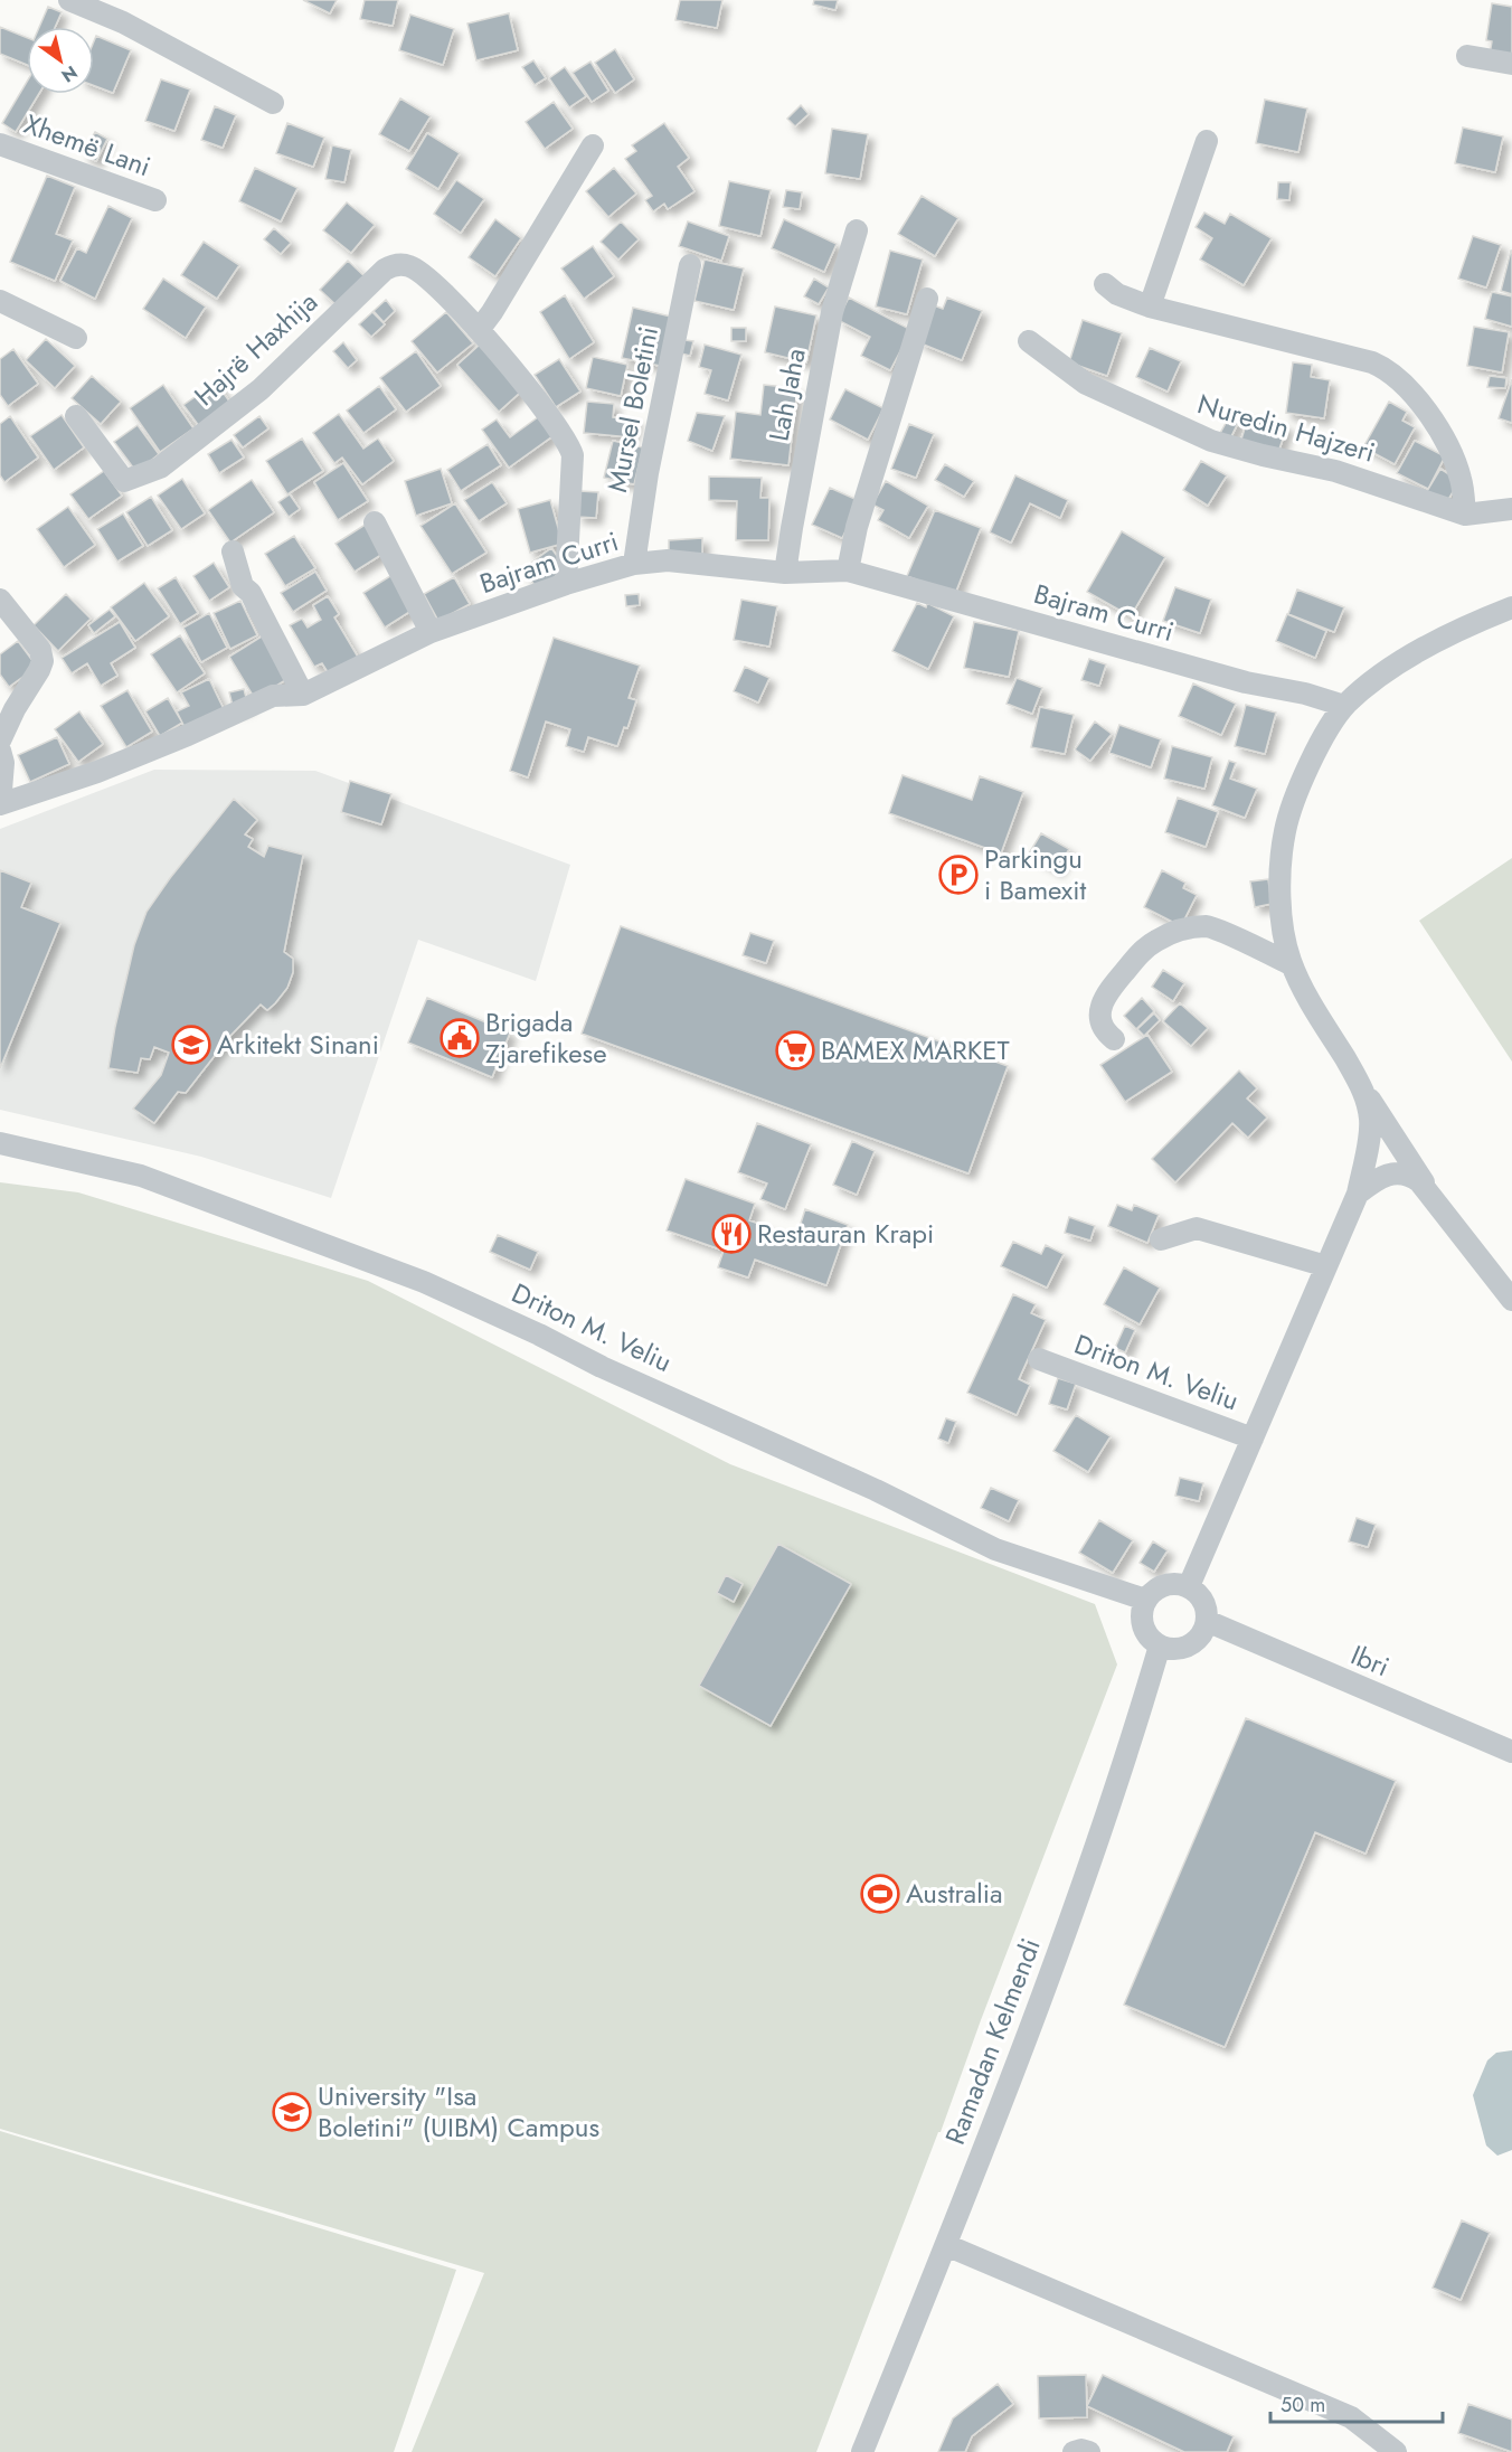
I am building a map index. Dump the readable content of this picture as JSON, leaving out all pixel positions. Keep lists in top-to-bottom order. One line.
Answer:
{"streets":{"street":["Xhemë Lani","Hajrë Haxhija","Lah Jaha","Mursel Boletini","Nuredin Hajzeri","Bajram Curri","Driton M. Veliu","Ibri","Ramadan Kelmendi"]},"crossings":[["Hajrë Haxhija","Bajram Curri"],["Lah Jaha","Bajram Curri"],["Mursel Boletini","Bajram Curri"],["Driton M. Veliu","Ibri"],["Driton M. Veliu","Ramadan Kelmendi"],["Ibri","Ramadan Kelmendi"]],"places":{"parking":["Parkingu i Bamexit"],"public building":["Brigada Zjarefikese"],"school or university":["Arkitekt Sinani","University \"Isa Boletini\" (UIBM) Campus"],"supermarket":["BAMEX MARKET"],"restaurant":["Restauran Krapi"],"sports":["Australia"]},"scale_bar":"50 m","north":"bottom right"}
